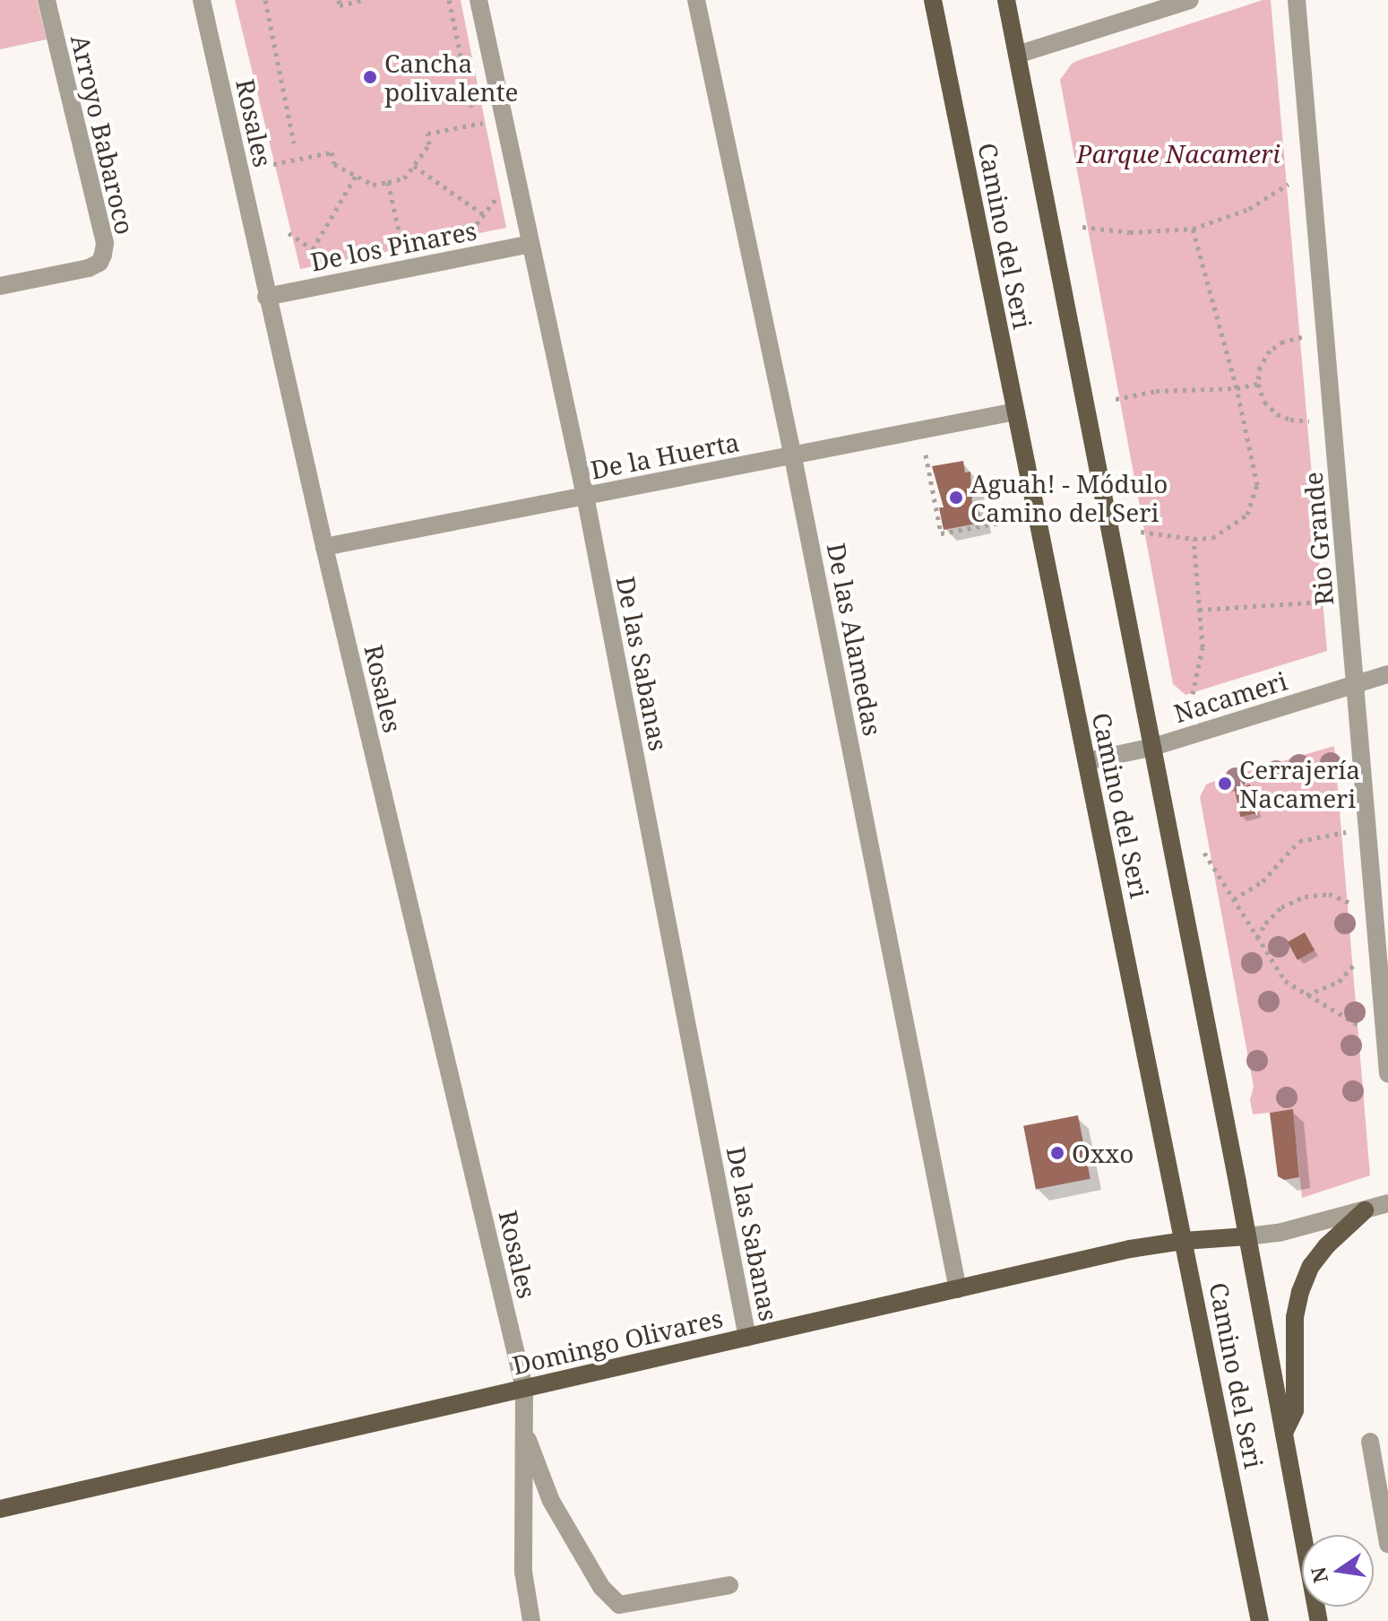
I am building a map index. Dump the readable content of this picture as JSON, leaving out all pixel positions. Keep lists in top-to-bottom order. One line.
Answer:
{"streets":{"main road":["Camino del Seri","Domingo Olivares"],"street":["Rosales","Arroyo Babaroco","De los Pinares","De la Huerta","Rio Grande","De las Alamedas","De las Sabanas","Nacameri"]},"crossings":[["Rosales","De los Pinares"],["Rosales","De la Huerta"],["Rosales","Domingo Olivares"],["Camino del Seri","De la Huerta"],["Camino del Seri","Nacameri"],["Camino del Seri","Domingo Olivares"],["De los Pinares","De las Sabanas"],["De la Huerta","De las Alamedas"],["De la Huerta","De las Sabanas"],["Rio Grande","Nacameri"],["De las Alamedas","Domingo Olivares"],["De las Sabanas","Domingo Olivares"]],"parks":["Parque Nacameri"],"places":["Cancha polivalente","Aguah! - Módulo Camino del Seri","Cerrajería Nacameri","Oxxo"],"north":"left"}
